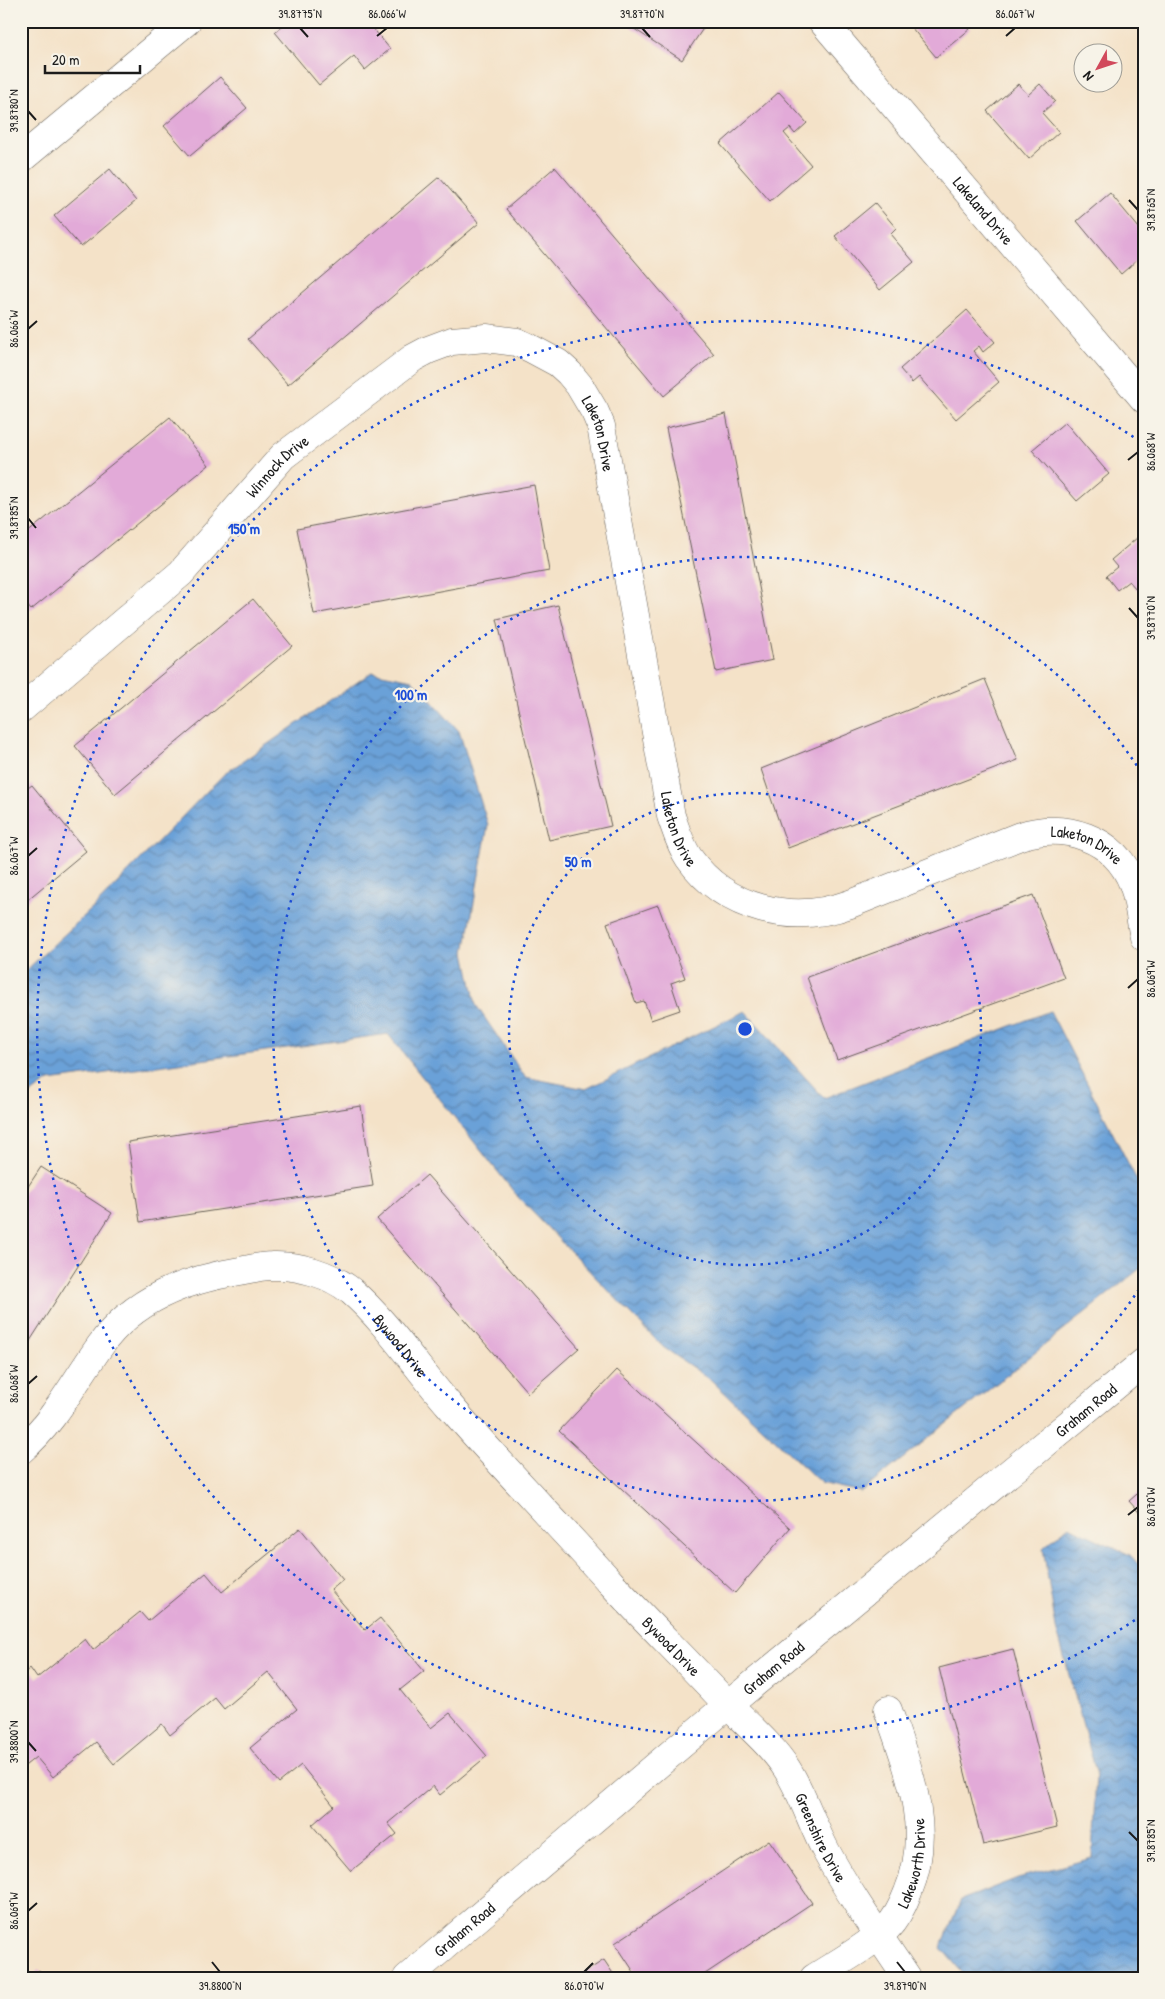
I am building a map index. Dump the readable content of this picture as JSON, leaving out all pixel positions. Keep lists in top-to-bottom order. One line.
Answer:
{"streets":{"street":["Lakeland Drive","Laketon Drive","Winnock Drive","Bywood Drive","Graham Road","Greenshire Drive","Lakeworth Drive"]},"crossings":[["Laketon Drive","Winnock Drive"],["Bywood Drive","Graham Road"],["Bywood Drive","Greenshire Drive"],["Graham Road","Greenshire Drive"],["Greenshire Drive","Lakeworth Drive"]],"scale_bar":"20 m","north":"bottom left","coordinates":["39.8775°N","86.066°W","39.8770°N","86.067°W","39.8780°N","39.8765°N","86.068°W","39.8785°N","86.069°W","86.070°W","39.8800°N","39.8790°N"],"rings":["150 m","100 m","50 m"]}
